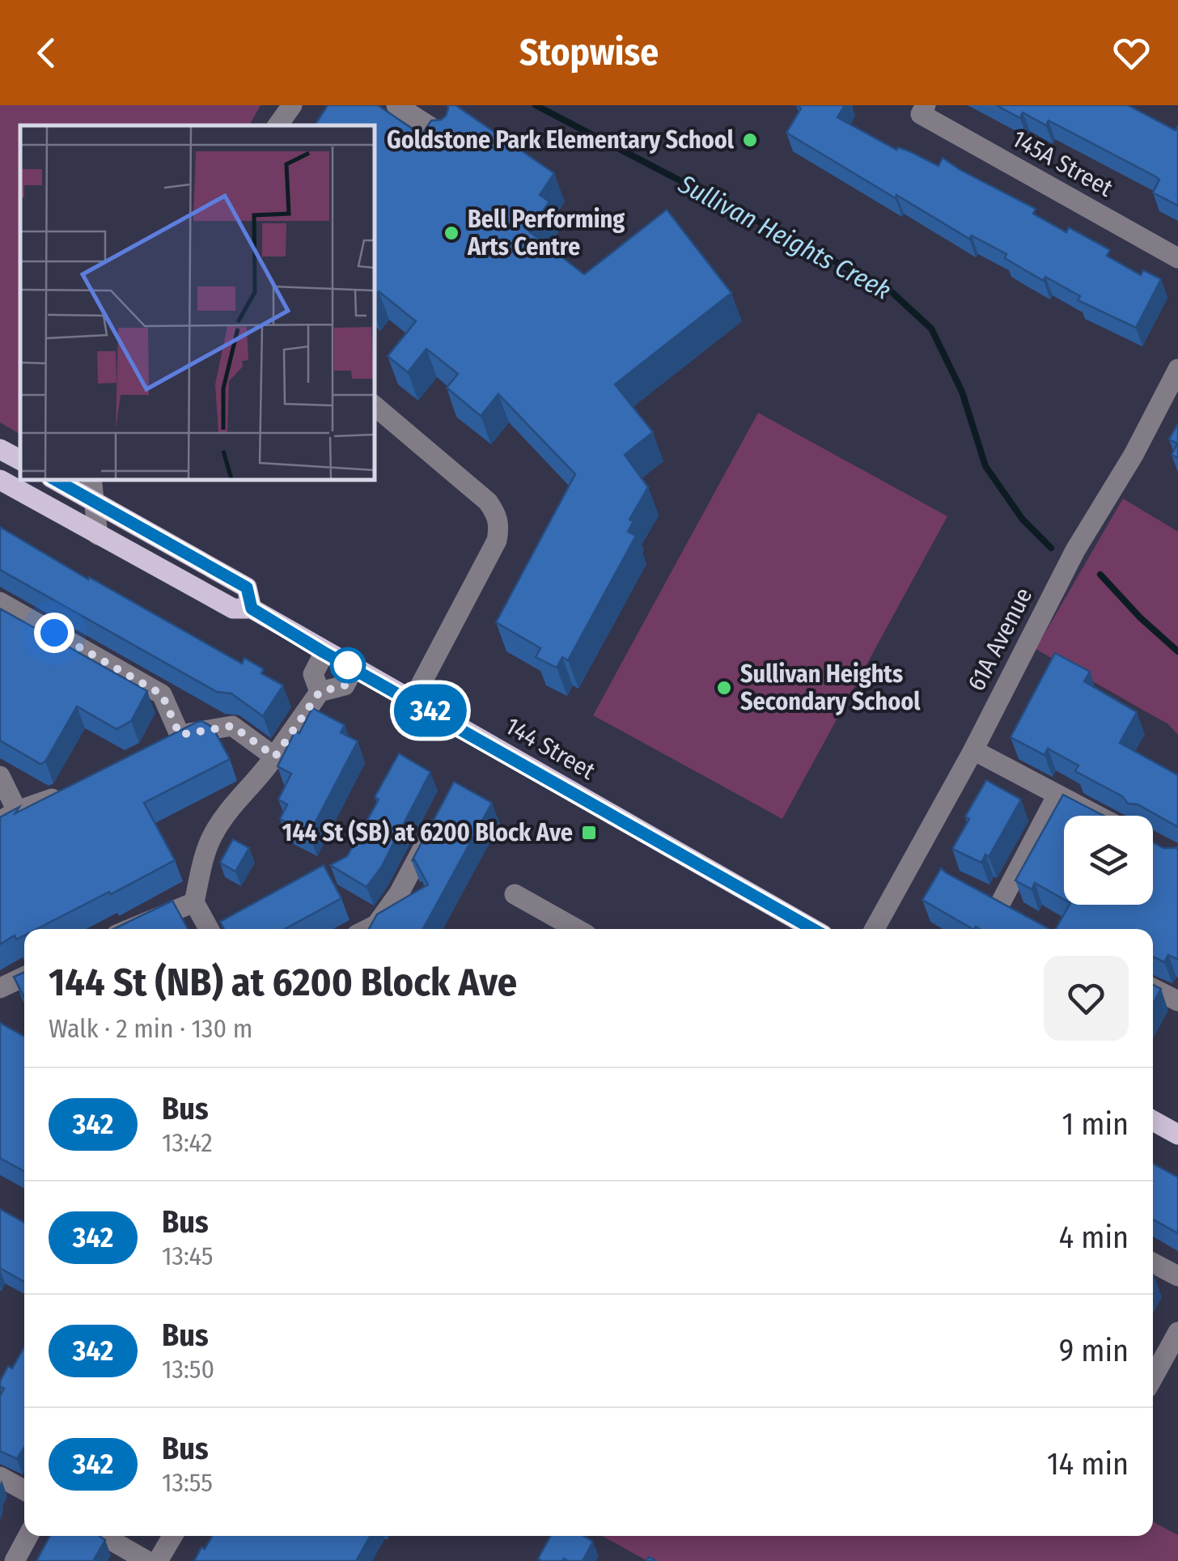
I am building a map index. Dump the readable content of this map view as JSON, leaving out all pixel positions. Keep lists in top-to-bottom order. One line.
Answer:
{"streets":{"main road":["144 Street"],"street":["145A Street","61A Avenue"]},"water":["Sullivan Heights Creek"],"places":{"other":["Goldstone Park Elementary School","Bell Performing Arts Centre","Sullivan Heights Secondary School"],"transit":["144 St (SB) at 6200 Block Ave"]},"lines":["bus line 342"],"page":{"header":"Stopwise","on_map":"342","heading":["144 St (NB) at 6200 Block Ave","Walk · 2 min · 130 m"],"list":[{"mark":"342","name":"Bus","note":"13:42","value":"1 min"},{"mark":"342","name":"Bus","note":"13:45","value":"4 min"},{"mark":"342","name":"Bus","note":"13:50","value":"9 min"},{"mark":"342","name":"Bus","note":"13:55","value":"14 min"}]}}
